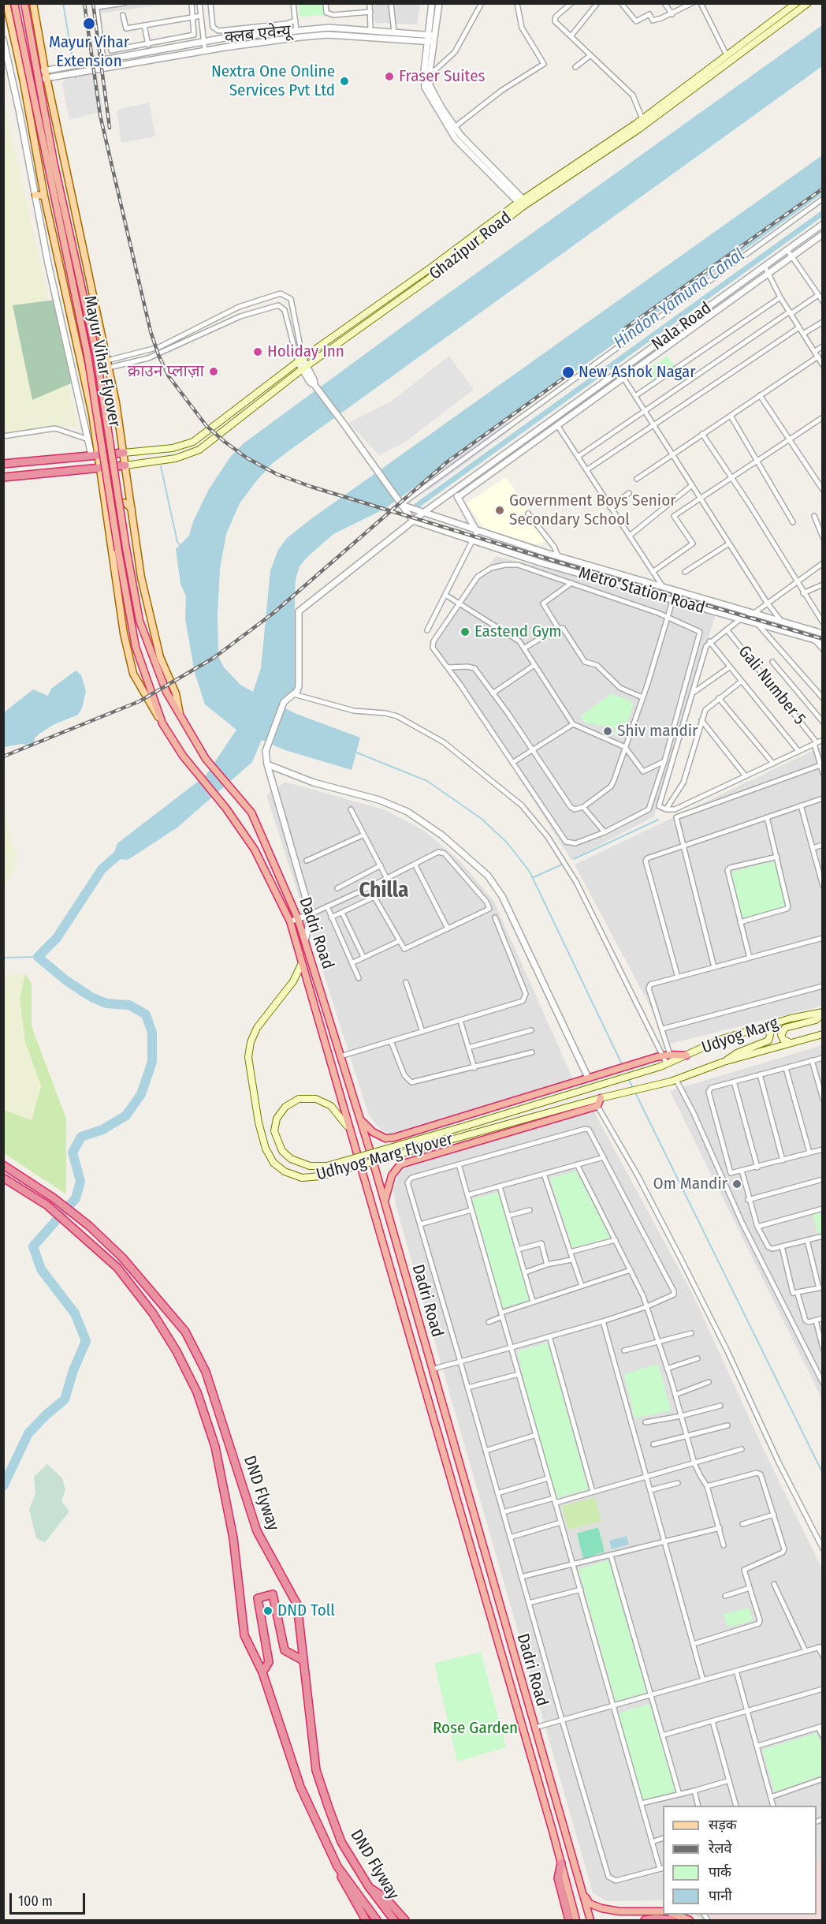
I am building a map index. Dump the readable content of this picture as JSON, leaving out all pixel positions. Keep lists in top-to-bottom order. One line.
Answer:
{"streets":{"highway":["Mayur Vihar Flyover","Dadri Road","DND Flyway"],"main road":["Ghazipur Road","Udyog Marg","Udhyog Marg Flyover"],"street":["क्लब एवेन्यू","Nala Road","Metro Station Road","Gali Number 5"]},"crossings":[["Mayur Vihar Flyover","Dadri Road"],["Dadri Road","Udhyog Marg Flyover"],["Udyog Marg","Udhyog Marg Flyover"]],"districts":["Chilla"],"water":["Hindon Yamuna Canal"],"parks":["Rose Garden"],"places":["Mayur Vihar Extension","Fraser Suites","Nextra One Online Services Pvt Ltd","Holiday Inn","क्राउन प्लाज़ा","New Ashok Nagar","Government Boys Senior Secondary School","Eastend Gym","Shiv mandir","Om Mandir","DND Toll"],"legend":["सड़क","रेलवे","पार्क","पानी"],"scale_bar":"100 m"}
